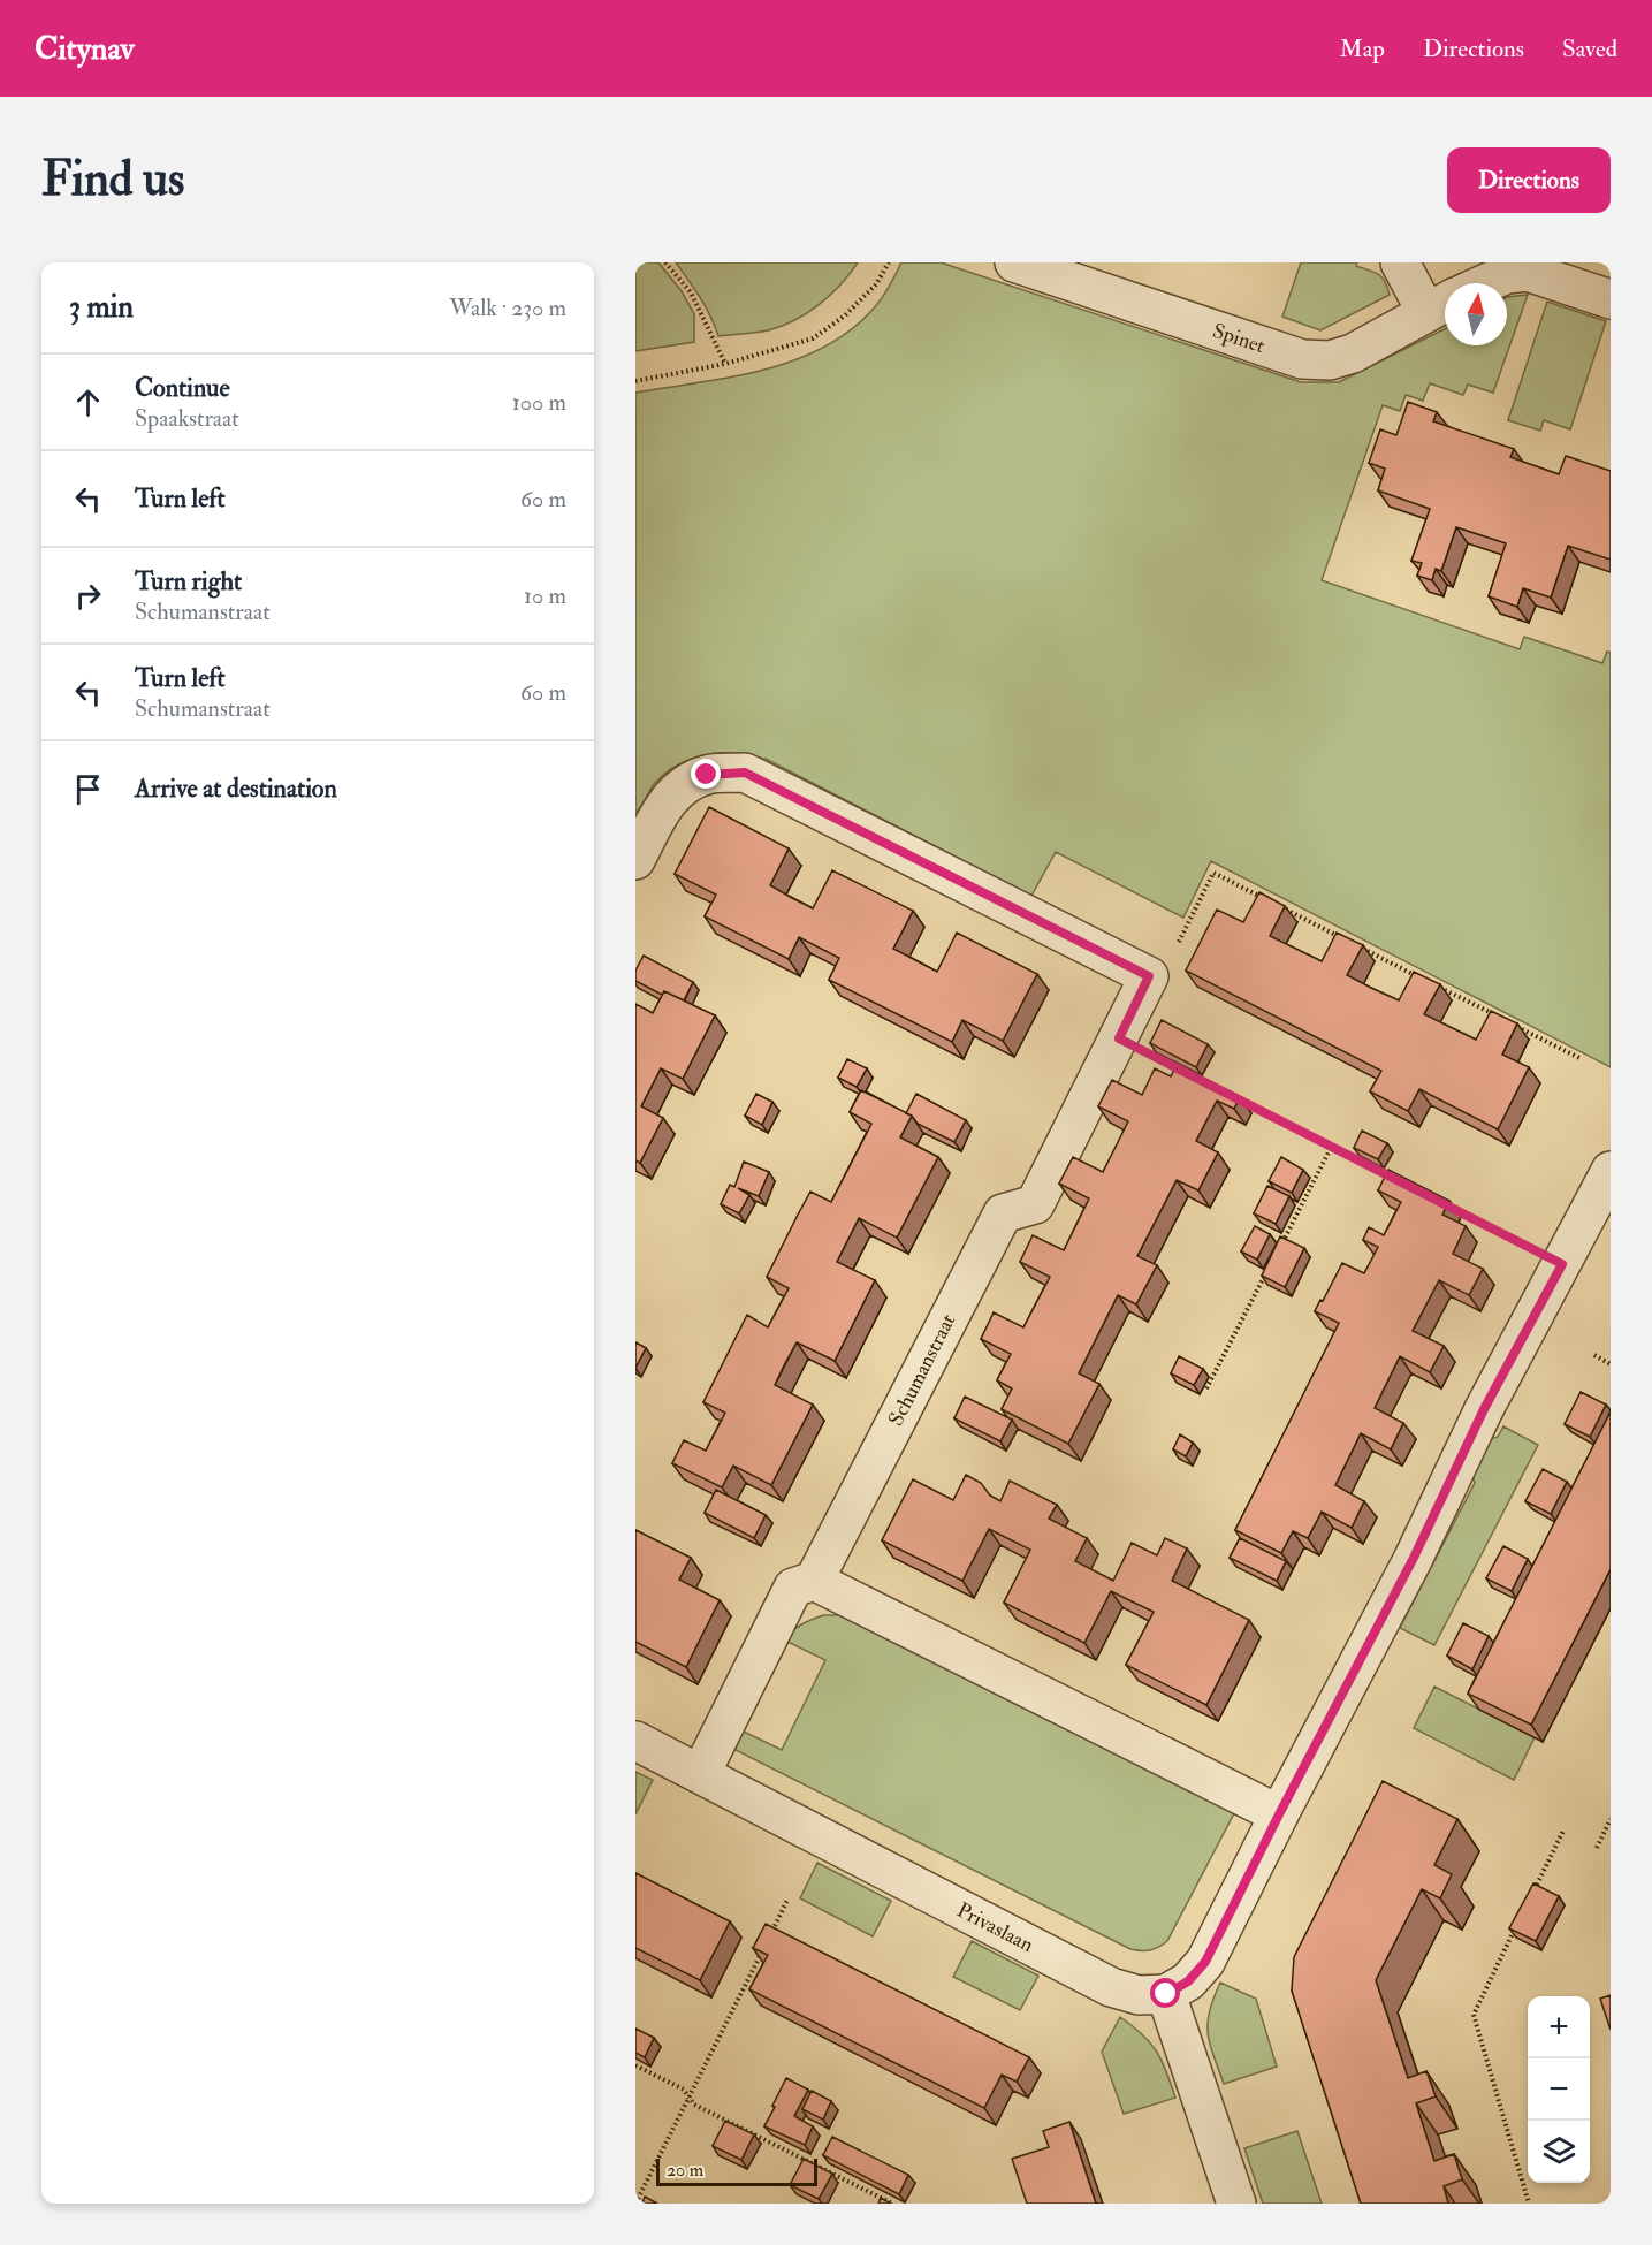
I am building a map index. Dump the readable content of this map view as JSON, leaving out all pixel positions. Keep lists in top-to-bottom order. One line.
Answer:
{"streets":{"street":["Spinet","Schumanstraat","Privaslaan"]},"crossings":[["Schumanstraat","Privaslaan"]],"scale_bar":"20 m","north":"top","page":{"header":"Citynav","nav":["Map","Directions","Saved"],"buttons":"Directions","title":"Find us","heading":["3 min","Walk · 230 m"],"list":[["Continue","Spaakstraat","100 m"],["Turn left","60 m"],["Turn right","Schumanstraat","10 m"],["Turn left","Schumanstraat","60 m"],"Arrive at destination"],"map_buttons":["+","−"],"scale":"20 m"}}
